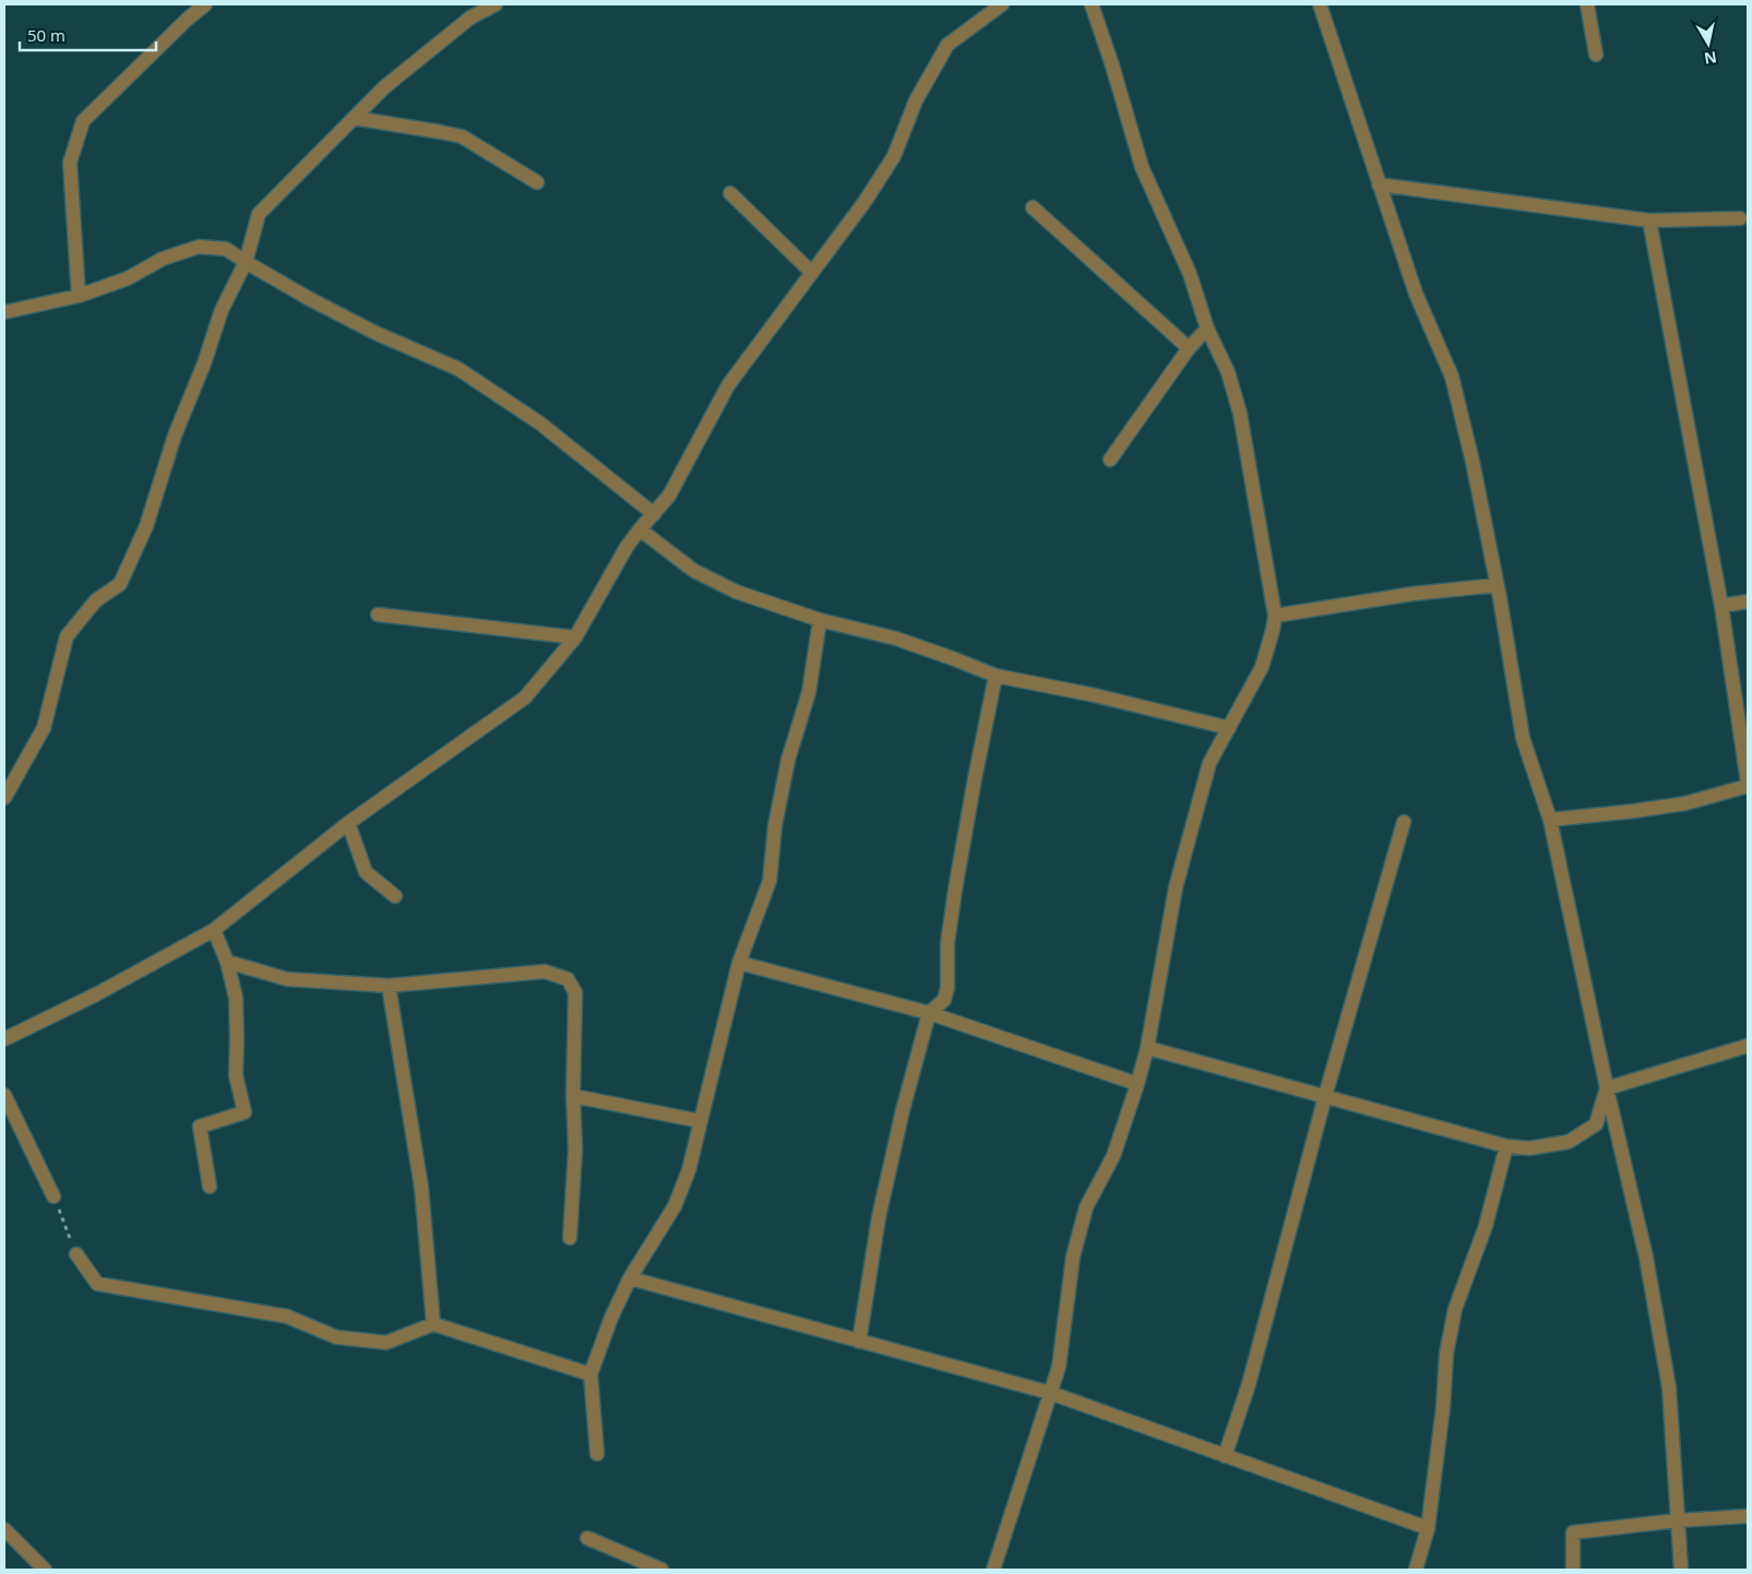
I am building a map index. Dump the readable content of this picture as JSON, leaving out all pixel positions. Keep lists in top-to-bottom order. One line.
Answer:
{"scale_bar":"50 m","north":"bottom"}
